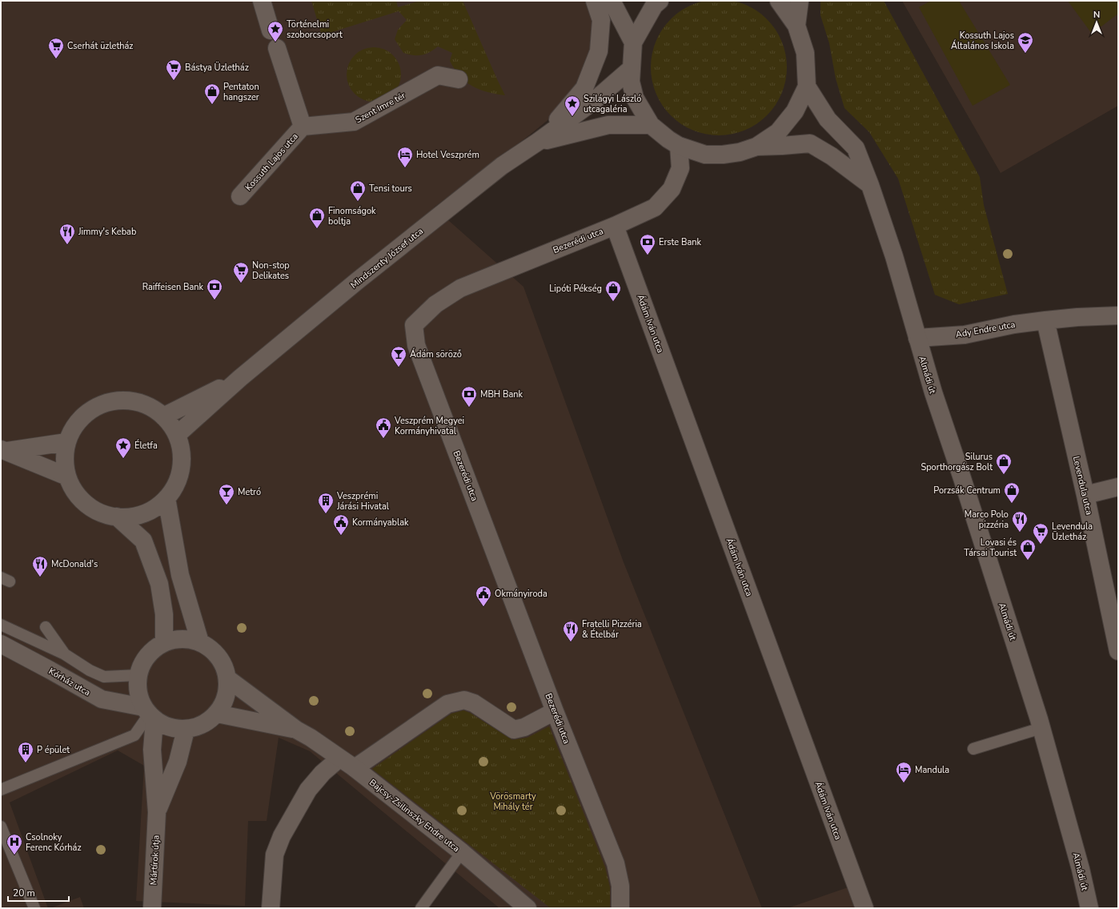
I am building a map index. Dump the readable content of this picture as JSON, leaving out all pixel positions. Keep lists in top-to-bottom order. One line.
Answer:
{"streets":{"street":["Szent Imre tér","Kossuth Lajos utca","Bezerédi utca","Mindszenty József utca","Ádám Iván utca","Ady Endre utca","Almádi út","Levendula utca","Kórház utca","Bajcsy-Zsilinszky Endre utca","Mártírok útja"]},"crossings":[["Szent Imre tér","Kossuth Lajos utca"],["Bezerédi utca","Ádám Iván utca"],["Ady Endre utca","Almádi út"],["Ady Endre utca","Levendula utca"],["Kórház utca","Bajcsy-Zsilinszky Endre utca"],["Kórház utca","Mártírok útja"],["Bajcsy-Zsilinszky Endre utca","Mártírok útja"]],"parks":["Vörösmarty Mihály tér"],"places":{"place":["Történelmi szoborcsoport","Szilágyi László utcagaléria","Életfa"],"school or university":["Kossuth Lajos Általános Iskola"],"supermarket":["Cserhát üzletház","Bástya Üzletház","Non-stop Delikates","Levendula Üzletház"],"shop":["Pentaton hangszer","Tensi tours","Finomságok boltja","Lipóti Pékség","Silurus Sporthorgász Bolt","Porzsák Centrum","Lovasi és Társai Tourist"],"hotel":["Hotel Veszprém","Mandula"],"restaurant":["Jimmy's Kebab","Marco Polo pizzéria","McDonald's","Fratelli Pizzéria & Ételbár"],"bank":["Erste Bank","Raiffeisen Bank","MBH Bank"],"bar":["Ádám söröző","Metró"],"public building":["Veszprém Megyei Kormányhivatal","Kormányablak","Okmányiroda"],"building":["Veszprémi Járási Hivatal","P épület"],"hospital":["Csolnoky Ferenc Kórház"]},"scale_bar":"20 m","north":"top"}
